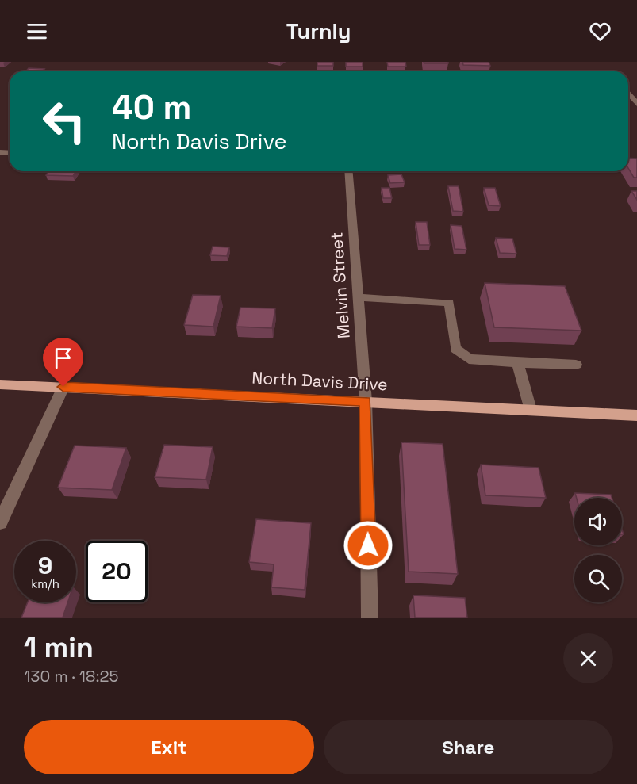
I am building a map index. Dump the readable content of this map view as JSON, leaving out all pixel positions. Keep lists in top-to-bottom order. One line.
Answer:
{"streets":{"main road":["North Davis Drive"],"street":["Melvin Street"]},"crossings":[["Melvin Street","North Davis Drive"]],"page":{"header":"Turnly","turn":["40 m","North Davis Drive"],"speed":"9 km/h","limit":"20","heading":["1 min","130 m · 18:25"],"buttons":["Exit","Share"]}}
